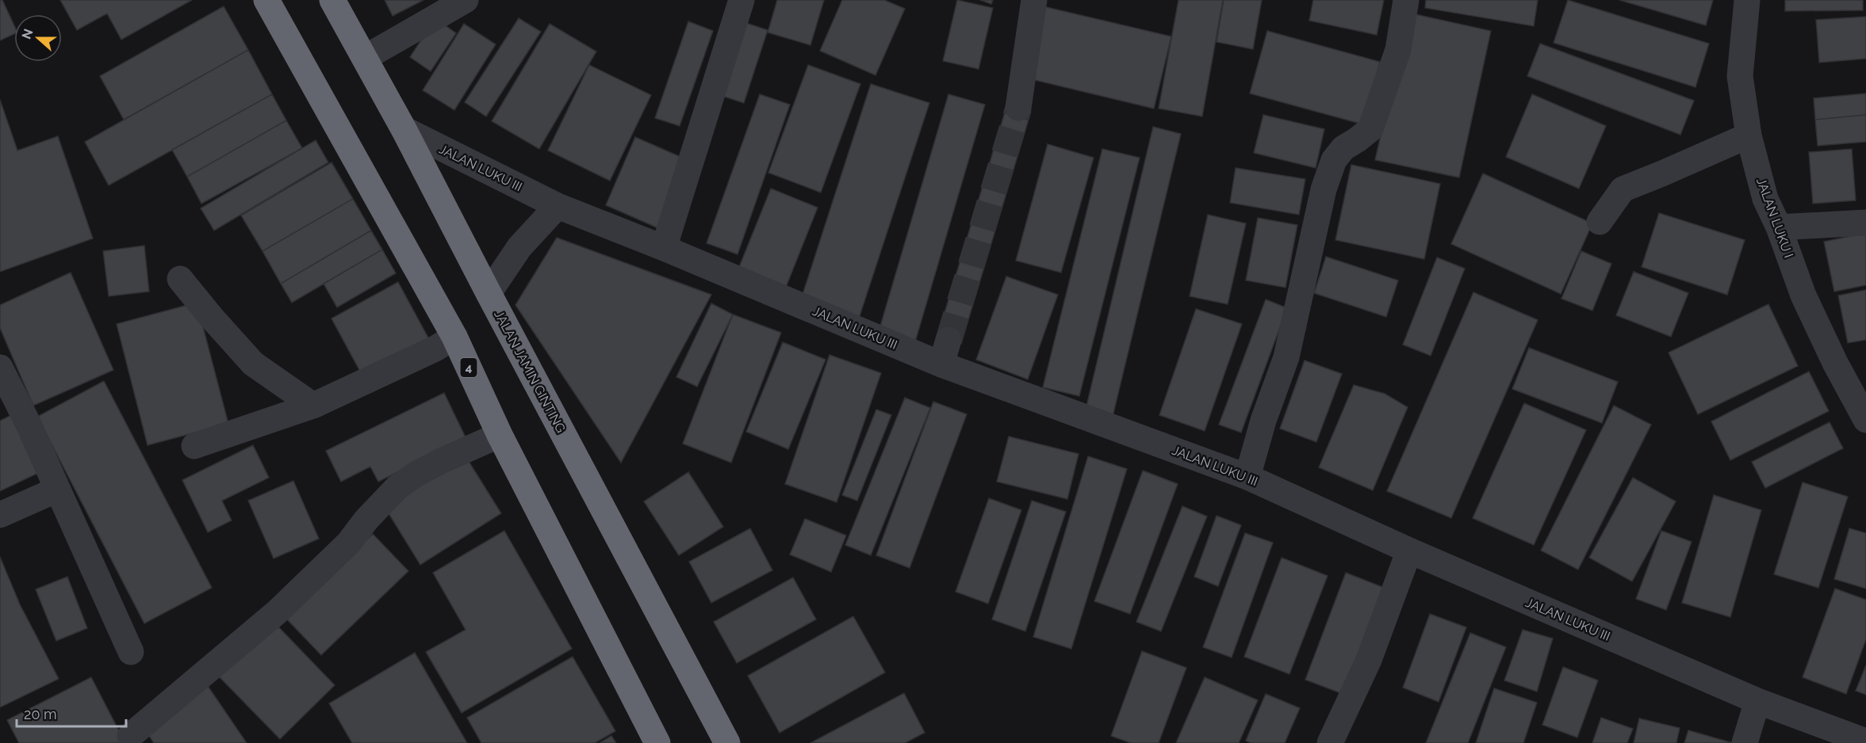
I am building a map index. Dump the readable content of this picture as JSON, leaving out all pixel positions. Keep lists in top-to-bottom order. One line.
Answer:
{"streets":{"highway":["4","JALAN JAMIN GINTING"],"street":["JALAN LUKU III","JALAN LUKU I"]},"crossings":[["JALAN LUKU III","JALAN JAMIN GINTING"]],"scale_bar":"20 m","north":"left"}
